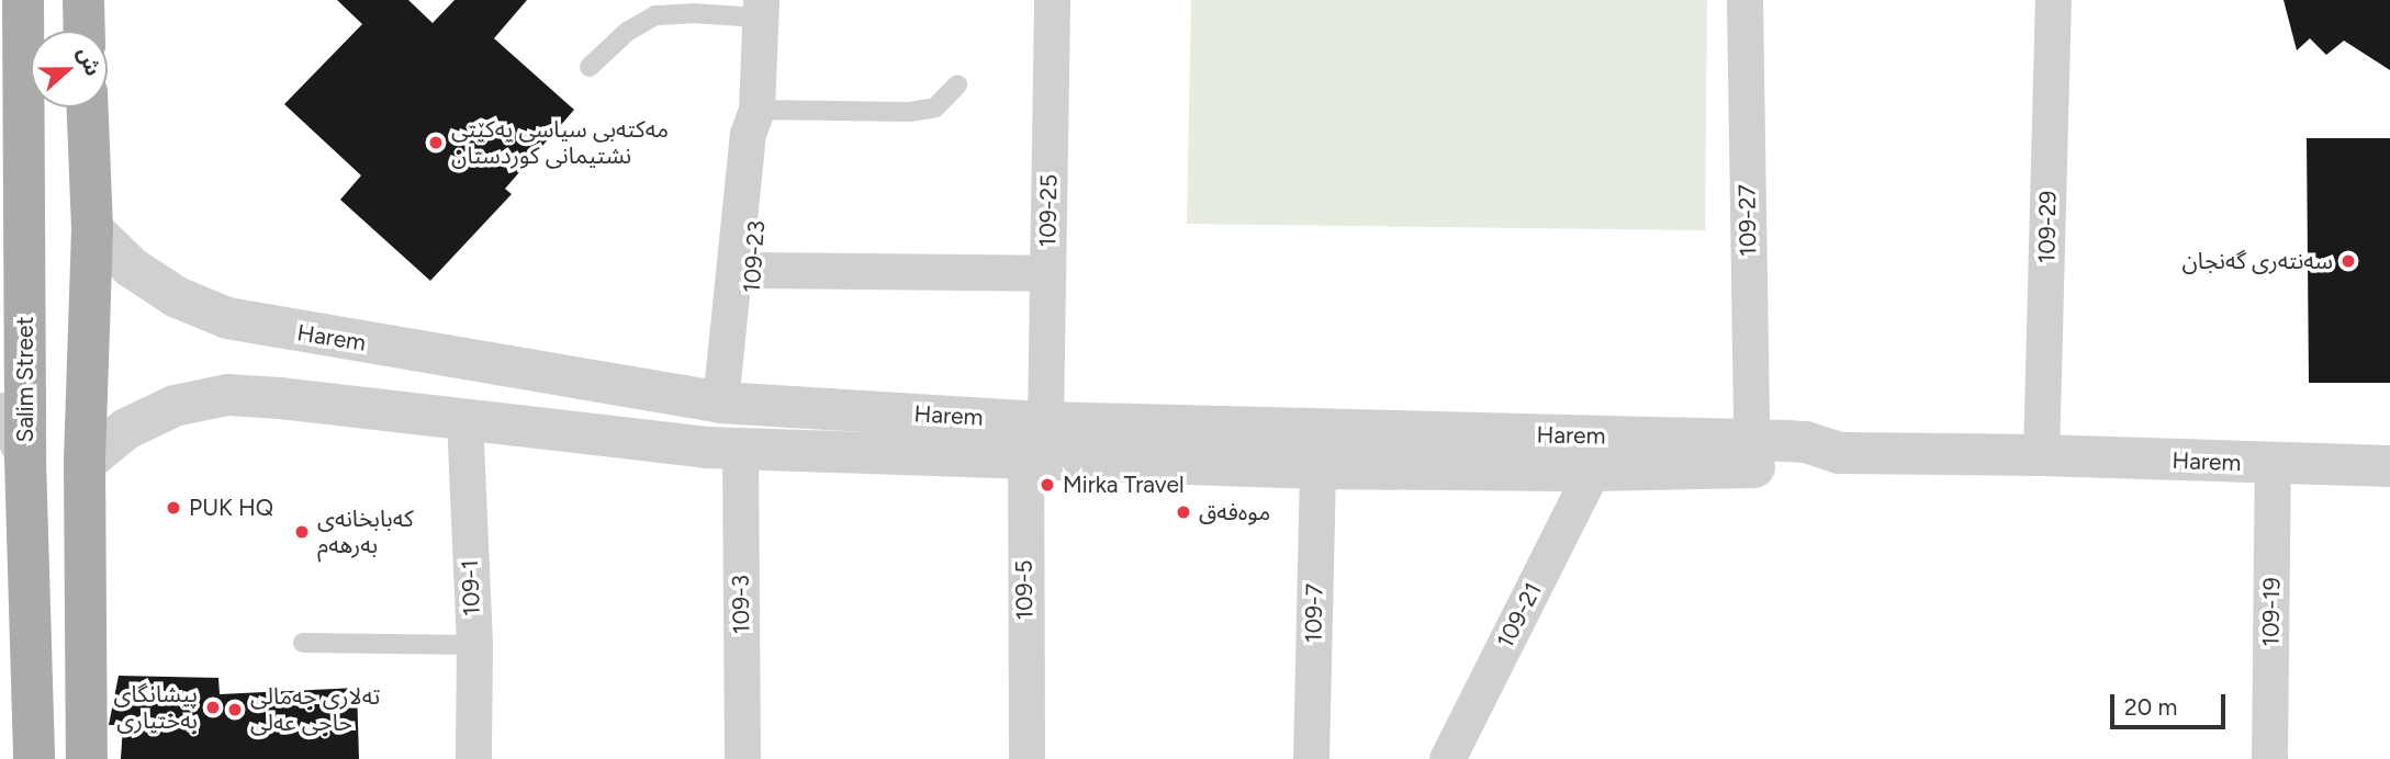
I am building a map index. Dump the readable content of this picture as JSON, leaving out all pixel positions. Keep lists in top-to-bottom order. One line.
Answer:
{"streets":{"main road":["Salim Street"],"street":["109-25","109-27","109-29","109-23","Harem","109-1","109-5","109-3","109-19","109-7","109-21"]},"crossings":[["109-25","Harem"],["109-25","109-5"],["109-27","Harem"],["109-29","Harem"],["109-23","Harem"],["Harem","109-1"],["Harem","109-5"],["Harem","109-3"],["Harem","109-19"],["Harem","109-7"],["Harem","109-21"]],"places":["مەکتەبی سیاسی یەکێتی نشتیمانی کوردستان","سەنتەری گەنجان","Mirka Travel","PUK HQ","موەفەق","کەبابخانەی بەرهەم","پیشانگای بەختیاری","تەلاری جەمالی حاجی عەلی"],"scale_bar":"20 m","north":"right"}
